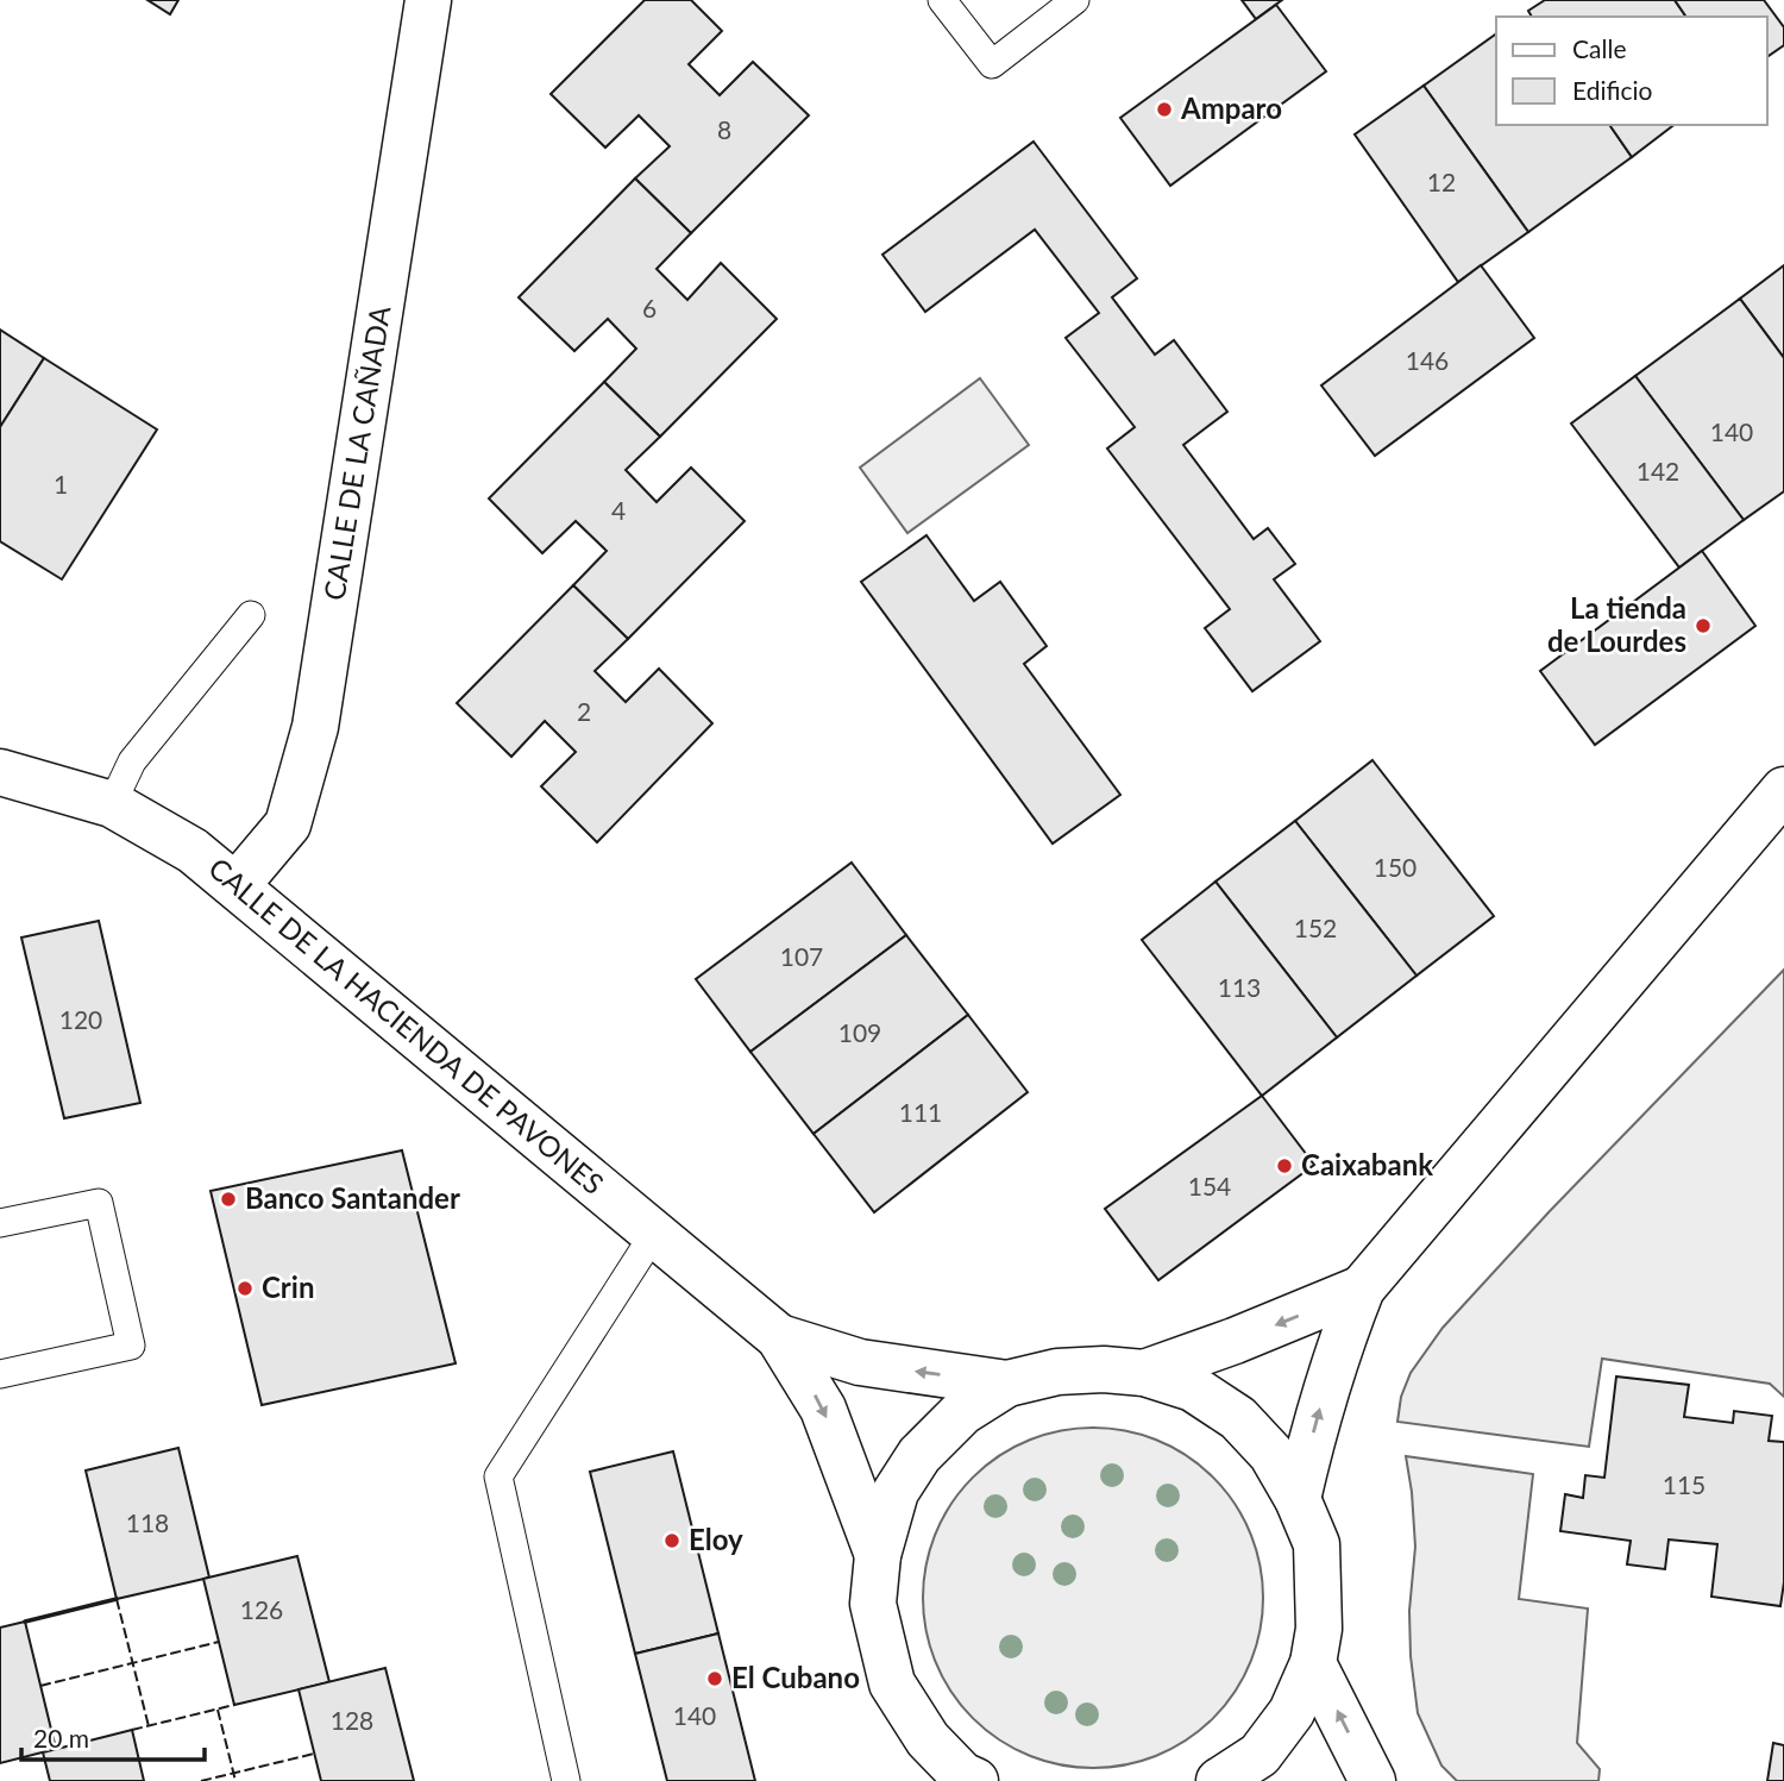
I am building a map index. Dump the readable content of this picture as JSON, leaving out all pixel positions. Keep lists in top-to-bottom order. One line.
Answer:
{"streets":{"street":["CALLE DE LA CAÑADA","CALLE DE LA HACIENDA DE PAVONES"]},"crossings":[["CALLE DE LA CAÑADA","CALLE DE LA HACIENDA DE PAVONES"]],"places":["Amparo","La tienda de Lourdes","Caixabank","Banco Santander","Crin","Eloy","El Cubano"],"house_numbers":["8","12","6","146","140","142","1","4","2","150","152","107","113","120","109","111","154","115","118","126","140","128"],"legend":["Calle","Edificio"],"scale_bar":"20 m"}
